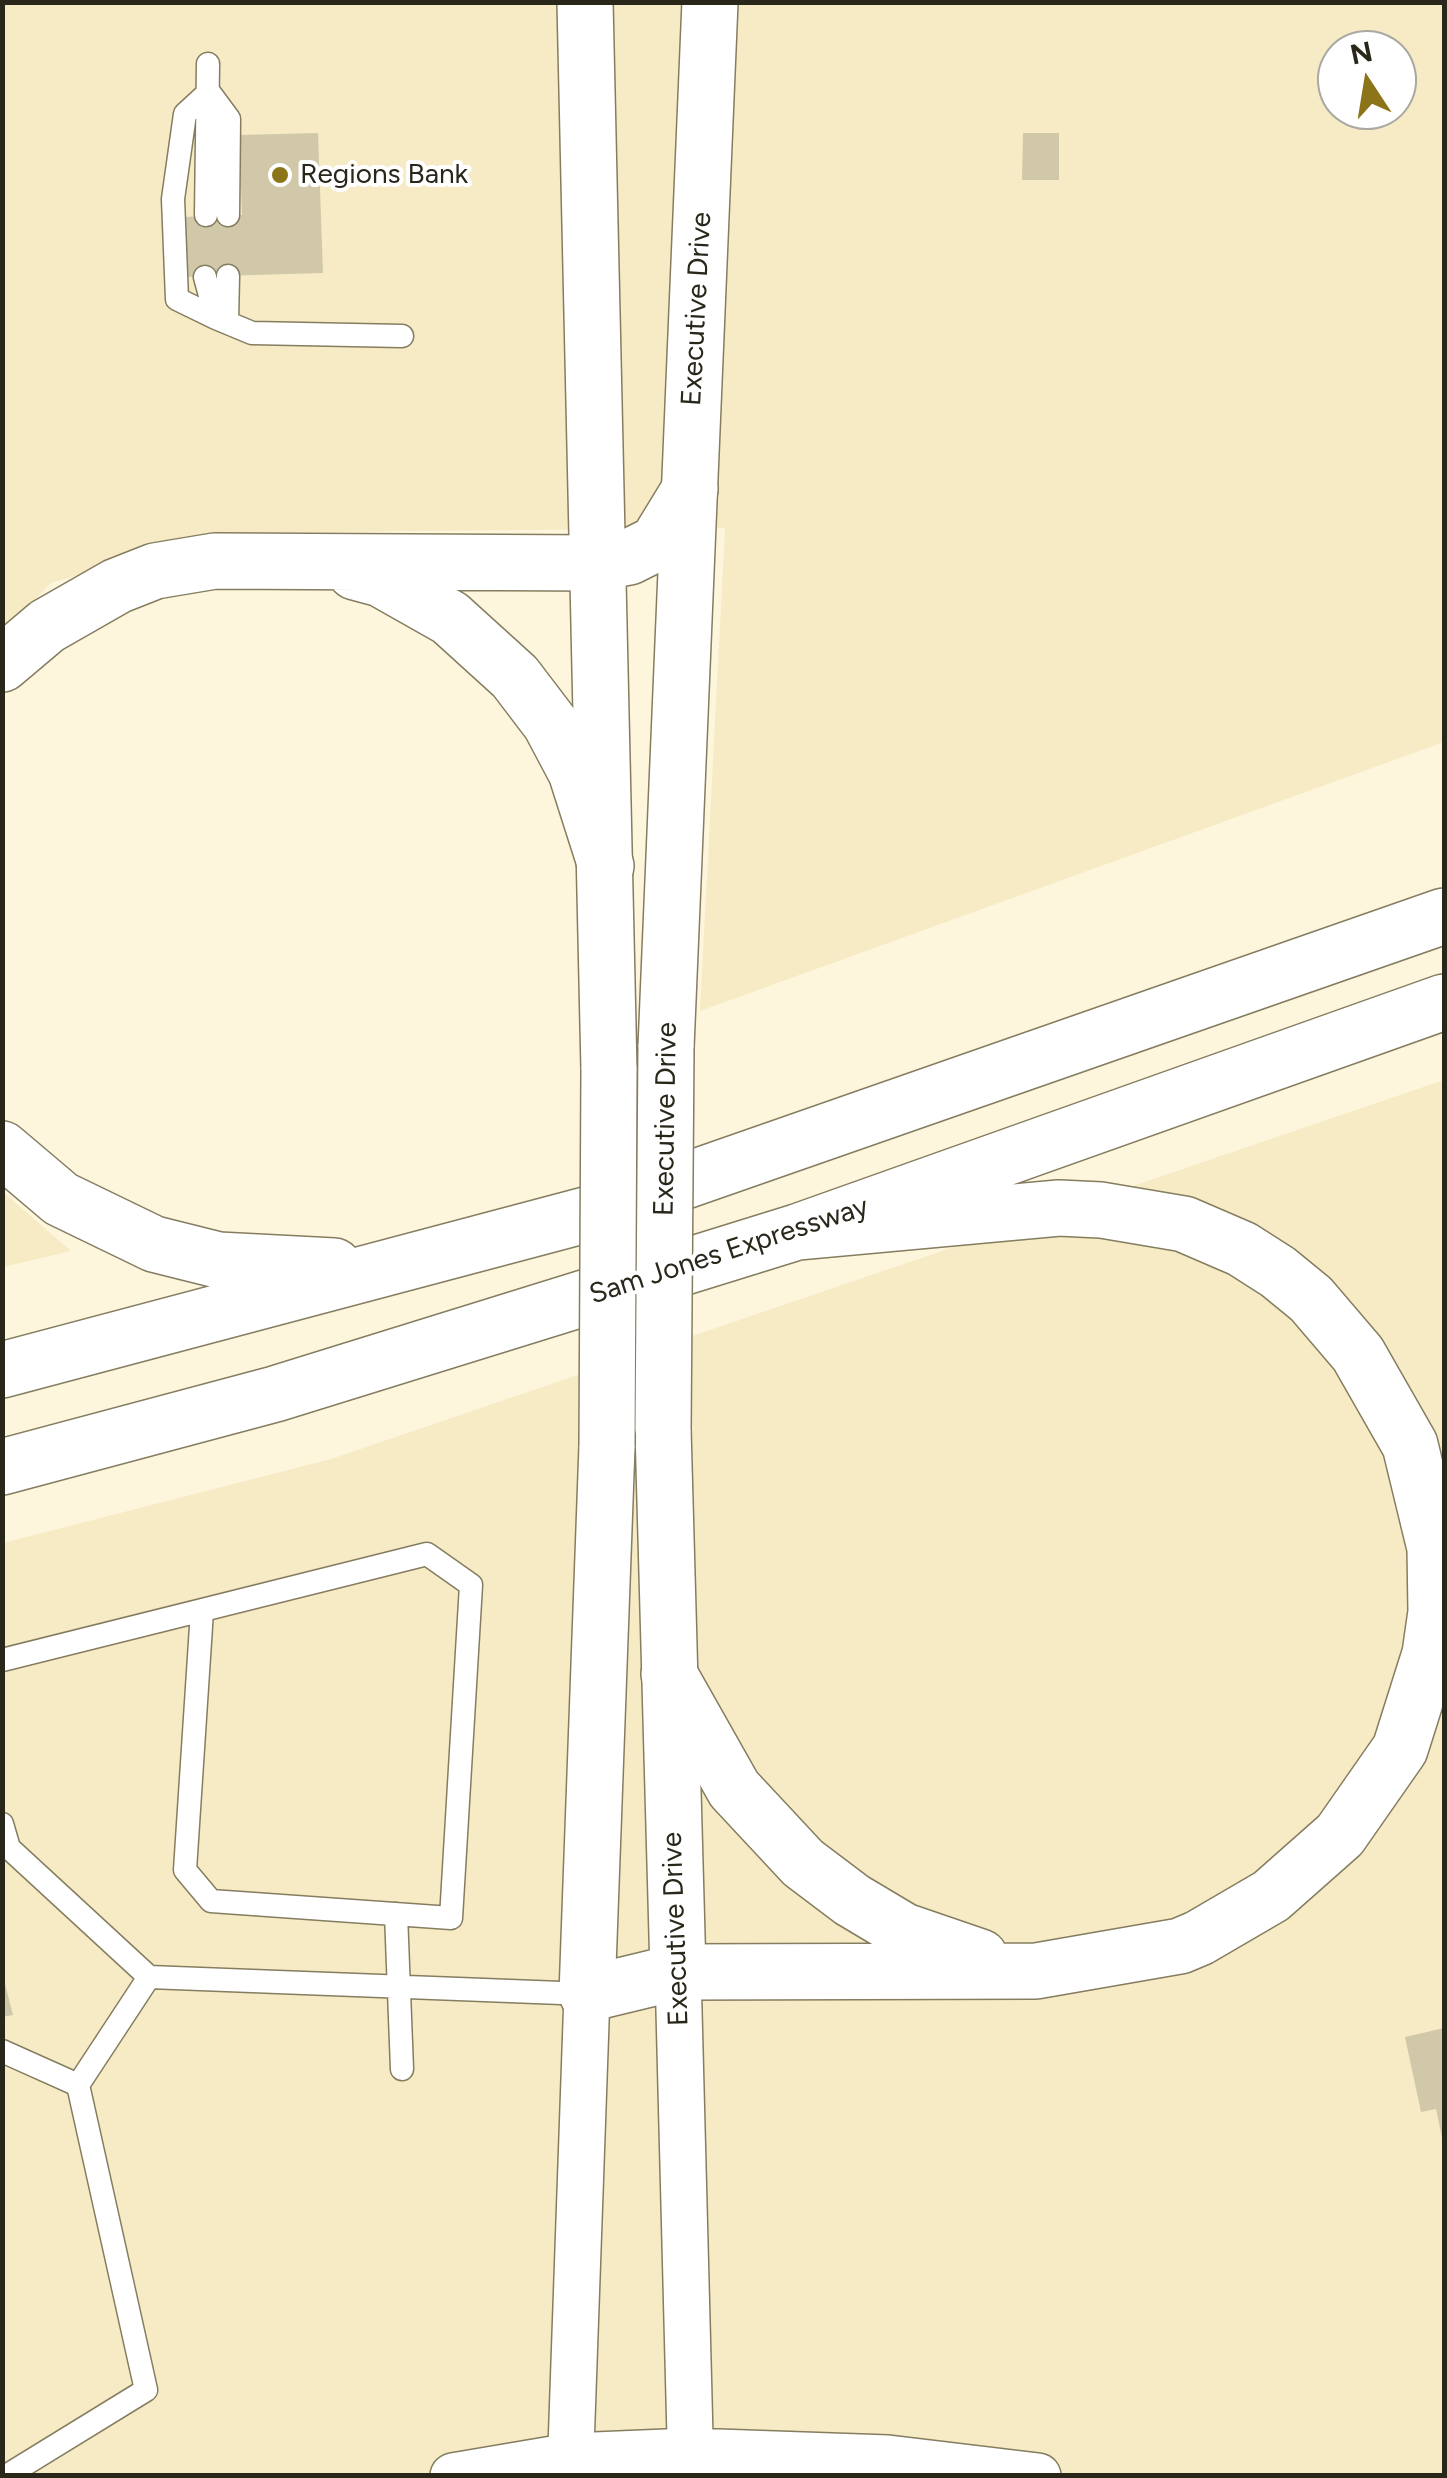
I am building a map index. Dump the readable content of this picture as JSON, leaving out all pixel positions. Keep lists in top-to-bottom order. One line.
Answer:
{"streets":{"main road":["Executive Drive","Sam Jones Expressway"]},"places":["Regions Bank"],"north":"top"}
